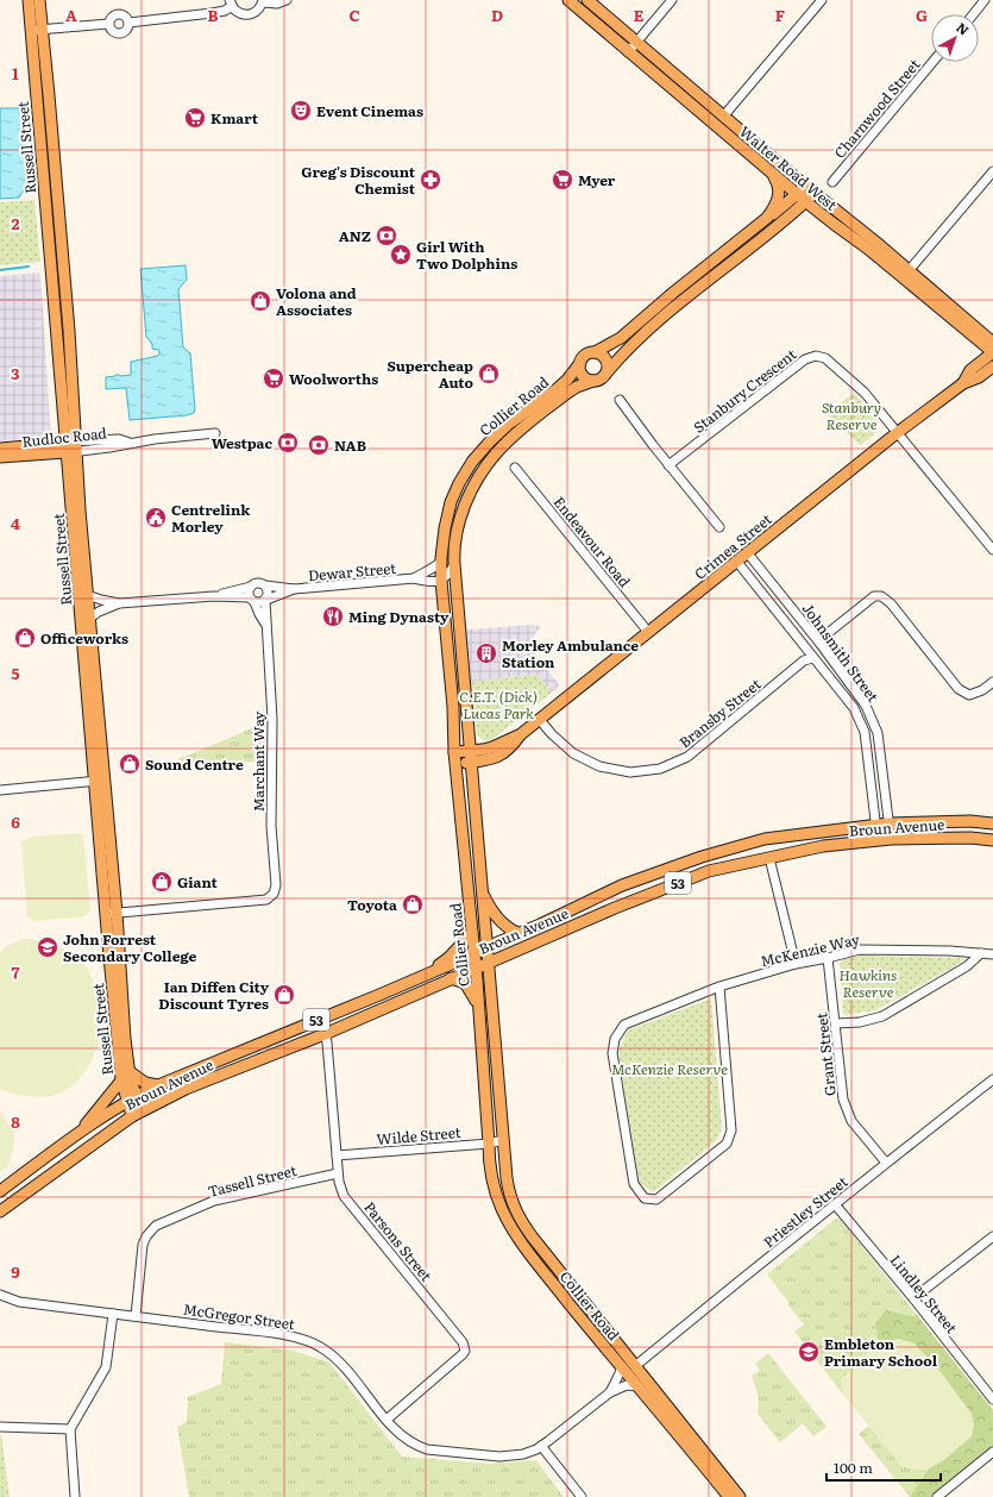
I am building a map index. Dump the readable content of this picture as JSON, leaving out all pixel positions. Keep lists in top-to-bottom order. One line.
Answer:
{"streets":{"main road":["Russell Street","Walter Road West","Collier Road","Rudloc Road","Crimea Street","Broun Avenue","53"],"street":["Charnwood Street","Stanbury Crescent","Endeavour Road","Dewar Street","Johnsmith Street","Bransby Street","Marchant Way","McKenzie Way","Grant Street","Wilde Street","Tassell Street","Priestley Street","Parsons Street","Lindley Street","McGregor Street"]},"crossings":[["Russell Street","Rudloc Road"],["Russell Street","Marchant Way"],["Russell Street","Broun Avenue"],["Walter Road West","Crimea Street"],["Stanbury Crescent","Crimea Street"],["Collier Road","Crimea Street"],["Collier Road","Dewar Street"],["Collier Road","Broun Avenue"],["Collier Road","Wilde Street"],["Collier Road","Priestley Street"],["Collier Road","McGregor Street"],["Endeavour Road","Crimea Street"],["Crimea Street","Johnsmith Street"],["Crimea Street","Bransby Street"],["Dewar Street","Marchant Way"],["Johnsmith Street","Bransby Street"],["Johnsmith Street","Broun Avenue"],["Broun Avenue","Parsons Street"],["McKenzie Way","Grant Street"],["Grant Street","Priestley Street"],["Wilde Street","Parsons Street"],["Tassell Street","Parsons Street"],["Tassell Street","McGregor Street"],["Priestley Street","Lindley Street"],["Parsons Street","McGregor Street"]],"parks":["Stanbury Reserve","C.E.T. (Dick) Lucas Park","Hawkins Reserve","McKenzie Reserve"],"places":{"theatre":["Event Cinemas"],"supermarket":["Kmart","Myer","Woolworths"],"pharmacy":["Greg's Discount Chemist"],"bank":["ANZ","Westpac","NAB"],"place":["Girl With Two Dolphins"],"shop":["Volona and Associates","Supercheap Auto","Officeworks","Sound Centre","Giant","Toyota","Ian Diffen City Discount Tyres"],"public building":["Centrelink Morley"],"restaurant":["Ming Dynasty"],"building":["Morley Ambulance Station"],"school or university":["John Forrest Secondary College","Embleton Primary School"]},"scale_bar":"100 m","north":"top right","grid":{"columns":["A","B","C","D","E","F","G"],"rows":["1","2","3","4","5","6","7","8","9"]}}
